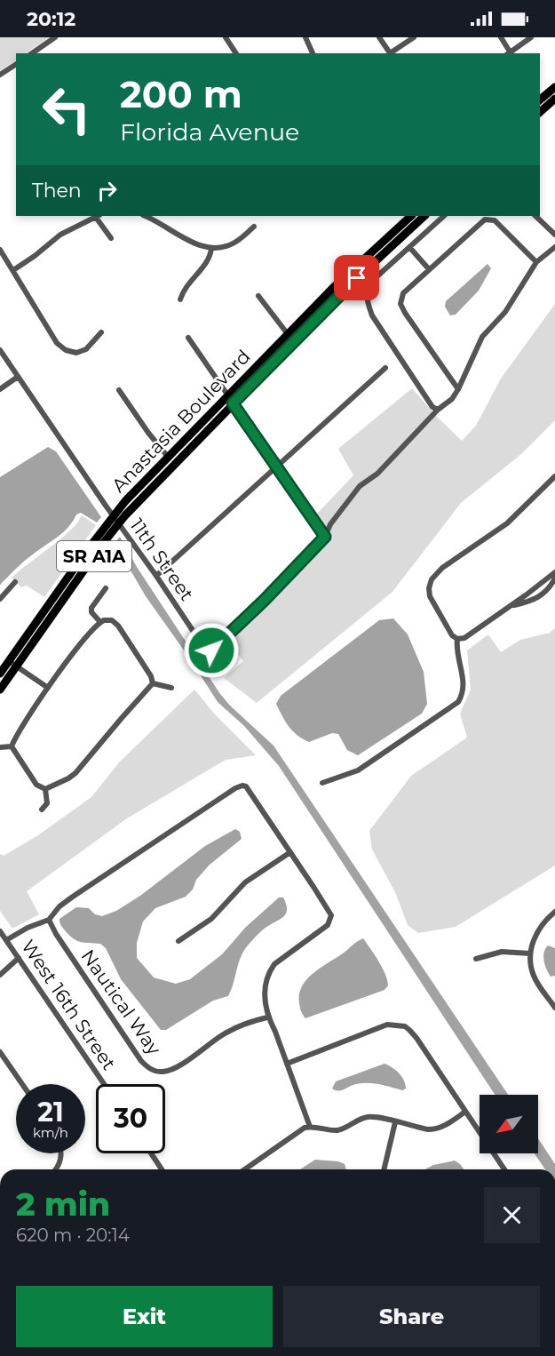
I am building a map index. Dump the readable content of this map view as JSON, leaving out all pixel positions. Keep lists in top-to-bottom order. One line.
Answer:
{"streets":{"main road":["Anastasia Boulevard","SR A1A"],"street":["11th Street","Nautical Way","West 16th Street"]},"crossings":[["Anastasia Boulevard","11th Street"]],"north":"bottom left","page":{"status":"20:12","turn":["200 m","Florida Avenue"],"then":"Then","speed":"21 km/h","limit":"30","heading":["2 min","620 m · 20:14"],"buttons":["Exit","Share"]}}
